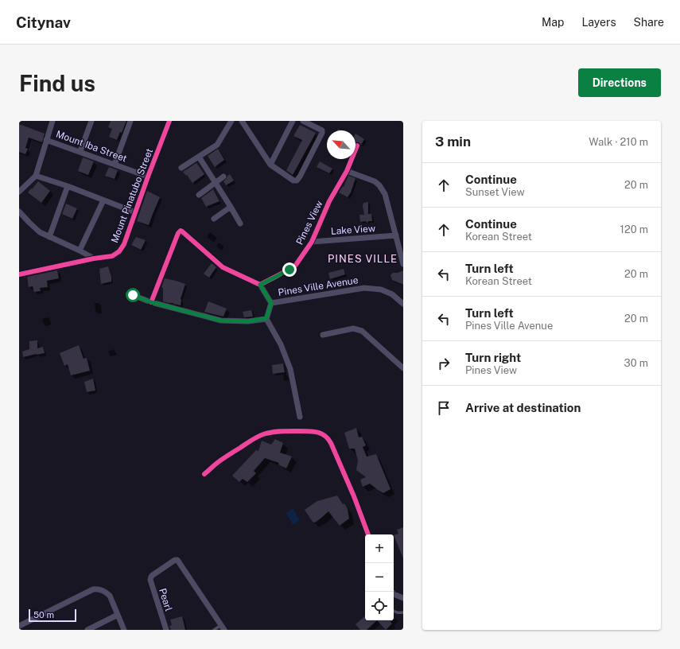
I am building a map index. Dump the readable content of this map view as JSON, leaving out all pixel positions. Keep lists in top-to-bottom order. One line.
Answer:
{"streets":{"street":["Mount Iba Street","Mount Pinatubo Street","Pines View","Lake View","Pines Ville Avenue","Pearl"]},"crossings":[["Mount Iba Street","Mount Pinatubo Street"],["Pines View","Lake View"],["Pines View","Pines Ville Avenue"]],"districts":["PINES VILLE"],"scale_bar":"50 m","north":"top left","page":{"header":"Citynav","nav":["Map","Layers","Share"],"buttons":"Directions","title":"Find us","heading":["3 min","Walk · 210 m"],"list":[["Continue","Sunset View","20 m"],["Continue","Korean Street","120 m"],["Turn left","Korean Street","20 m"],["Turn left","Pines Ville Avenue","20 m"],["Turn right","Pines View","30 m"],"Arrive at destination"],"map_buttons":["+","−"],"scale":"50 m"}}
